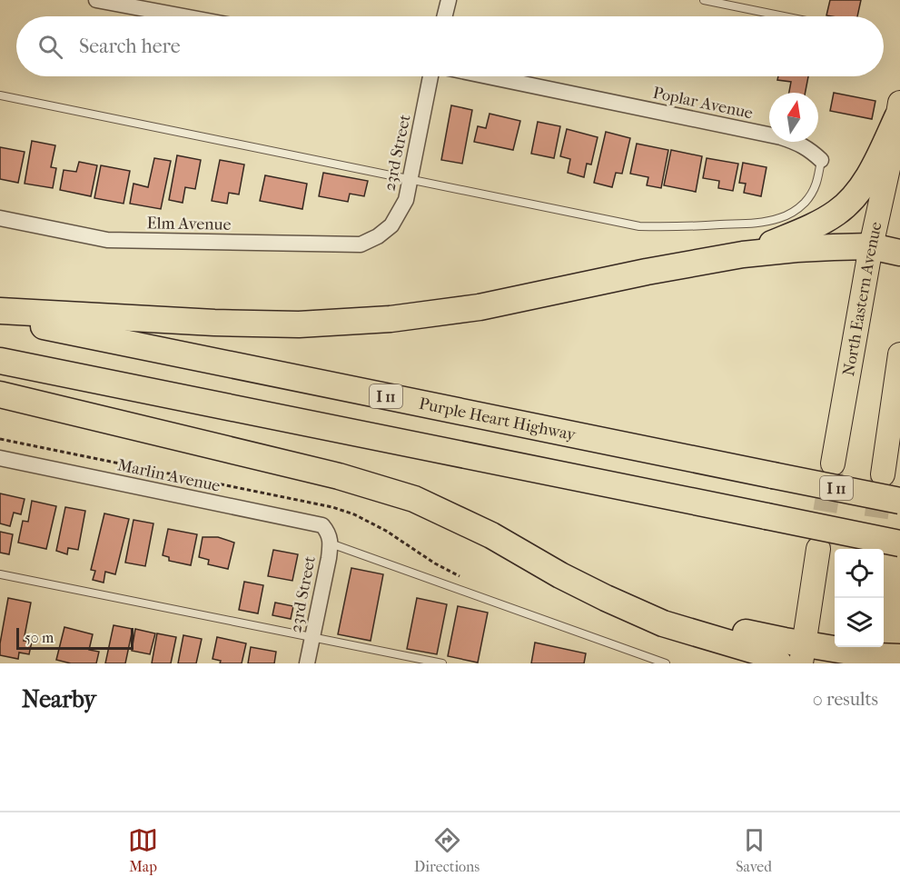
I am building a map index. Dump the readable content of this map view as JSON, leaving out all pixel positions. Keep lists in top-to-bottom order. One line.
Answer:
{"streets":{"highway":["I 11","Purple Heart Highway"],"main road":["North Eastern Avenue"],"street":["Poplar Avenue","23rd Street","Elm Avenue","Marlin Avenue"]},"crossings":[["23rd Street","Elm Avenue"],["23rd Street","Marlin Avenue"]],"scale_bar":"50 m","north":"top","page":{"search":"Search here","scale":"50 m","heading":["Nearby","0 results"],"nav":["Map","Directions","Saved"]}}
